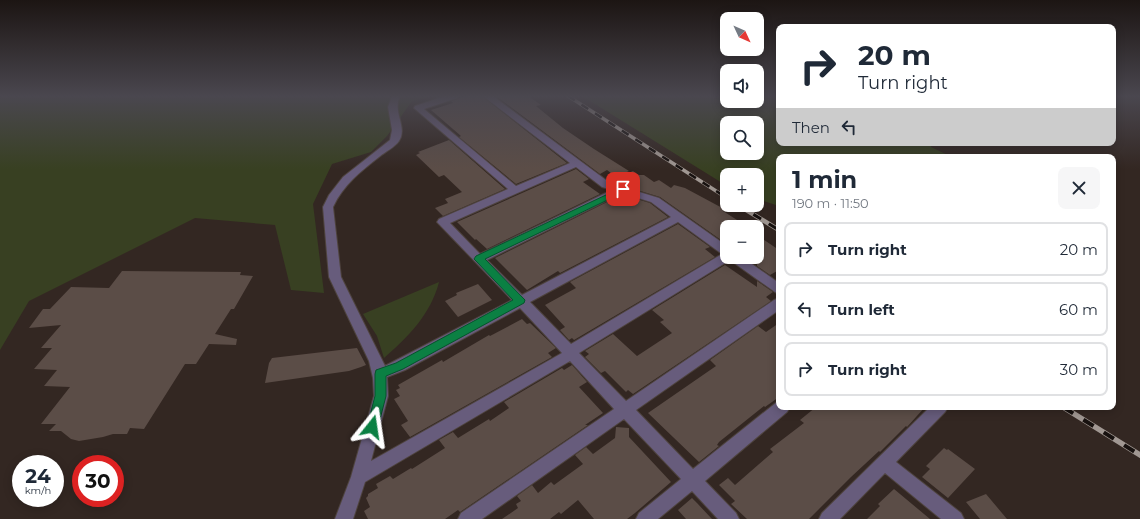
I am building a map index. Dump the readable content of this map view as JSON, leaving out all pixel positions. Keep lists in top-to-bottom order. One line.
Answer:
{"north":"bottom right","page":{"map_buttons":["+","−"],"turn":["20 m","Turn right"],"then":"Then","heading":["1 min","190 m · 11:50"],"list":[{"name":"Turn right","value":"20 m"},{"name":"Turn left","value":"60 m"},{"name":"Turn right","value":"30 m"}],"speed":"24 km/h","limit":"30"}}
